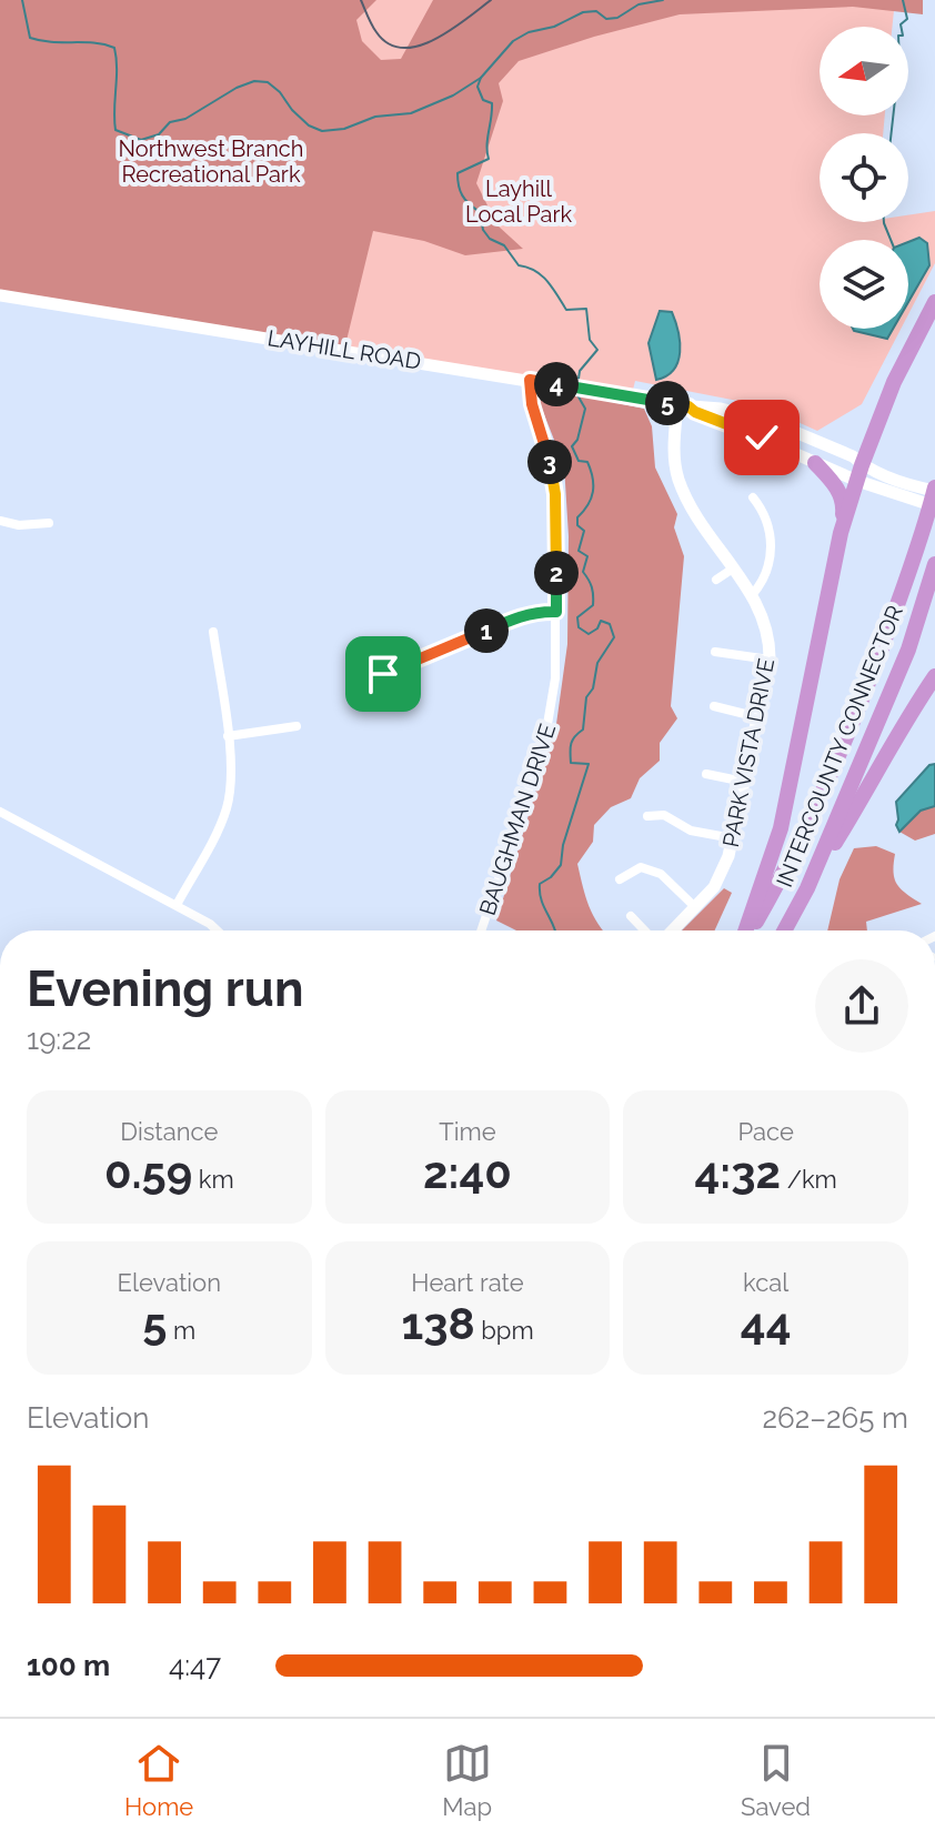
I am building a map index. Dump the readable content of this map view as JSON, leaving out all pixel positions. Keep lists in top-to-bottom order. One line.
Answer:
{"streets":{"highway":["INTERCOUNTY CONNECTOR"],"main road":["LAYHILL ROAD","PARK VISTA DRIVE"],"street":["BAUGHMAN DRIVE"]},"crossings":[["LAYHILL ROAD","INTERCOUNTY CONNECTOR"],["LAYHILL ROAD","PARK VISTA DRIVE"],["LAYHILL ROAD","BAUGHMAN DRIVE"]],"parks":["Northwest Branch Recreational Park","Layhill Local Park"],"north":"left","page":{"pins":["4","5","3","2","1"],"heading":["Evening run","19:22"],"stats":[["Distance","0.59 km"],["Time","2:40"],["Pace","4:32 /km"],["Elevation","5 m"],["Heart rate","138 bpm"],["kcal","44"]],"chart":["Elevation","262–265 m"],"list":[{"name":"100 m","note":"4:47"}],"tabs":["Home","Map","Saved"]}}
